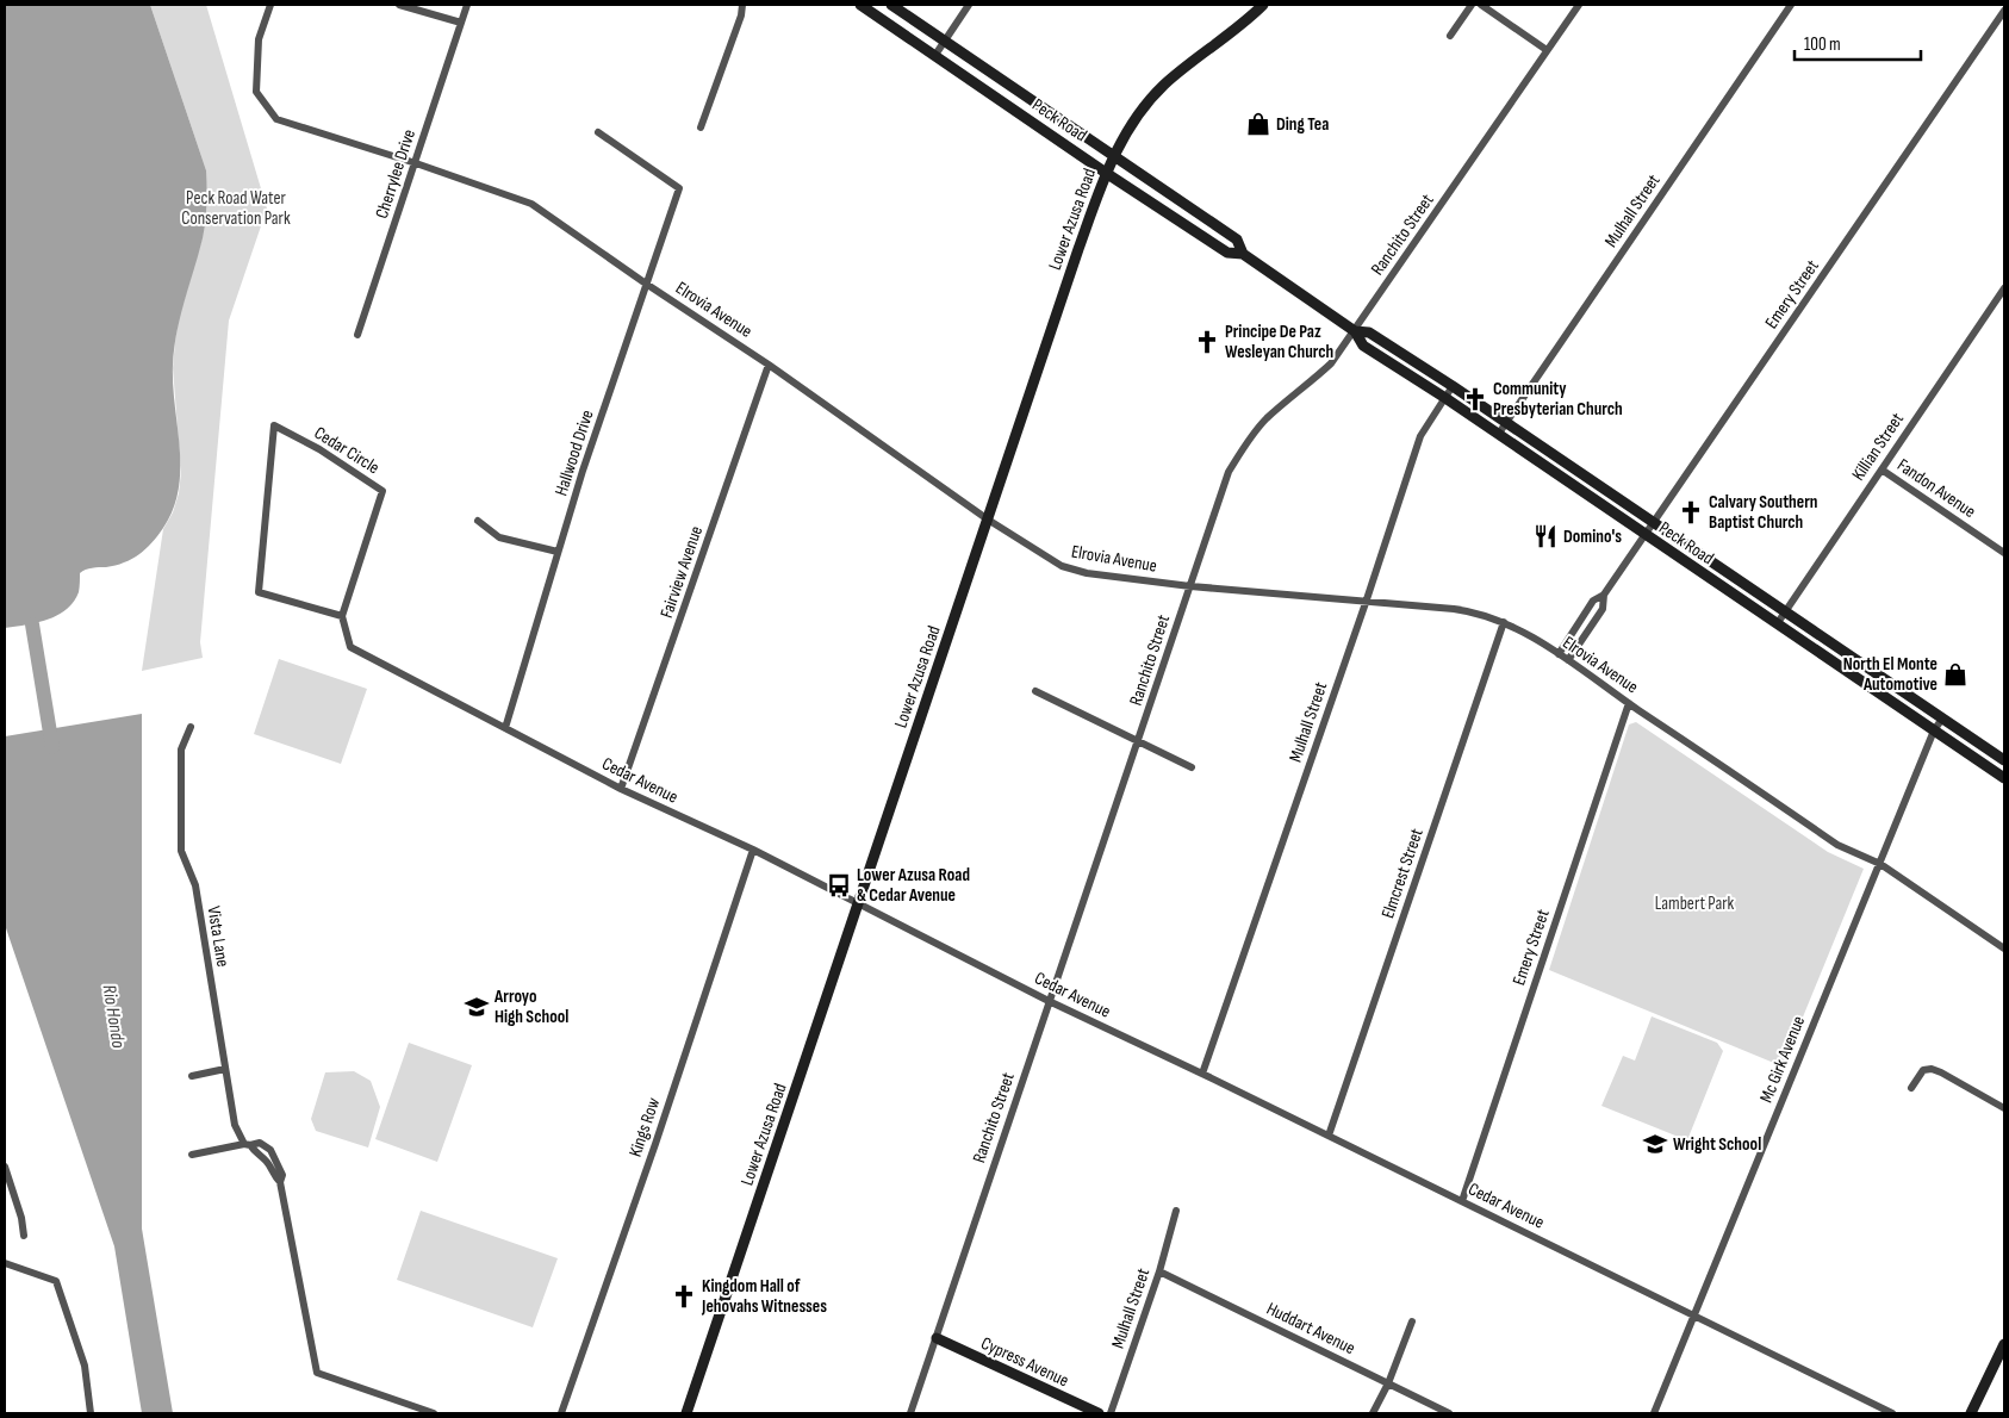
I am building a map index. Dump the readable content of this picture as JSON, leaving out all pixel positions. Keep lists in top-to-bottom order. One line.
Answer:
{"streets":{"main road":["Peck Road","Lower Azusa Road","Cypress Avenue"],"street":["Cherrylee Drive","Mulhall Street","Ranchito Street","Emery Street","Elrovia Avenue","Killian Street","Cedar Circle","Hallwood Drive","Fandon Avenue","Fairview Avenue","Cedar Avenue","Elmcrest Street","Vista Lane","Mc Girk Avenue","Kings Row","Huddart Avenue"]},"crossings":[["Peck Road","Mulhall Street"],["Peck Road","Lower Azusa Road"],["Peck Road","Ranchito Street"],["Peck Road","Emery Street"],["Peck Road","Killian Street"],["Peck Road","Mc Girk Avenue"],["Cherrylee Drive","Elrovia Avenue"],["Mulhall Street","Elrovia Avenue"],["Mulhall Street","Cedar Avenue"],["Mulhall Street","Huddart Avenue"],["Lower Azusa Road","Elrovia Avenue"],["Lower Azusa Road","Cedar Avenue"],["Ranchito Street","Elrovia Avenue"],["Ranchito Street","Cedar Avenue"],["Ranchito Street","Cypress Avenue"],["Emery Street","Elrovia Avenue"],["Emery Street","Cedar Avenue"],["Elrovia Avenue","Hallwood Drive"],["Elrovia Avenue","Fairview Avenue"],["Elrovia Avenue","Elmcrest Street"],["Elrovia Avenue","Mc Girk Avenue"],["Killian Street","Fandon Avenue"],["Cedar Circle","Cedar Avenue"],["Hallwood Drive","Cedar Avenue"],["Fairview Avenue","Cedar Avenue"],["Cedar Avenue","Elmcrest Street"],["Cedar Avenue","Mc Girk Avenue"],["Cedar Avenue","Kings Row"]],"water":["Rio Hondo"],"parks":["Peck Road Water Conservation Park","Lambert Park"],"places":{"shop":["Ding Tea","North El Monte Automotive"],"church":["Principe De Paz Wesleyan Church","Community Presbyterian Church","Calvary Southern Baptist Church","Kingdom Hall of Jehovahs Witnesses"],"restaurant":["Domino's"],"bus stop":["Lower Azusa Road & Cedar Avenue"],"school or university":["Arroyo High School","Wright School"]},"scale_bar":"100 m"}
